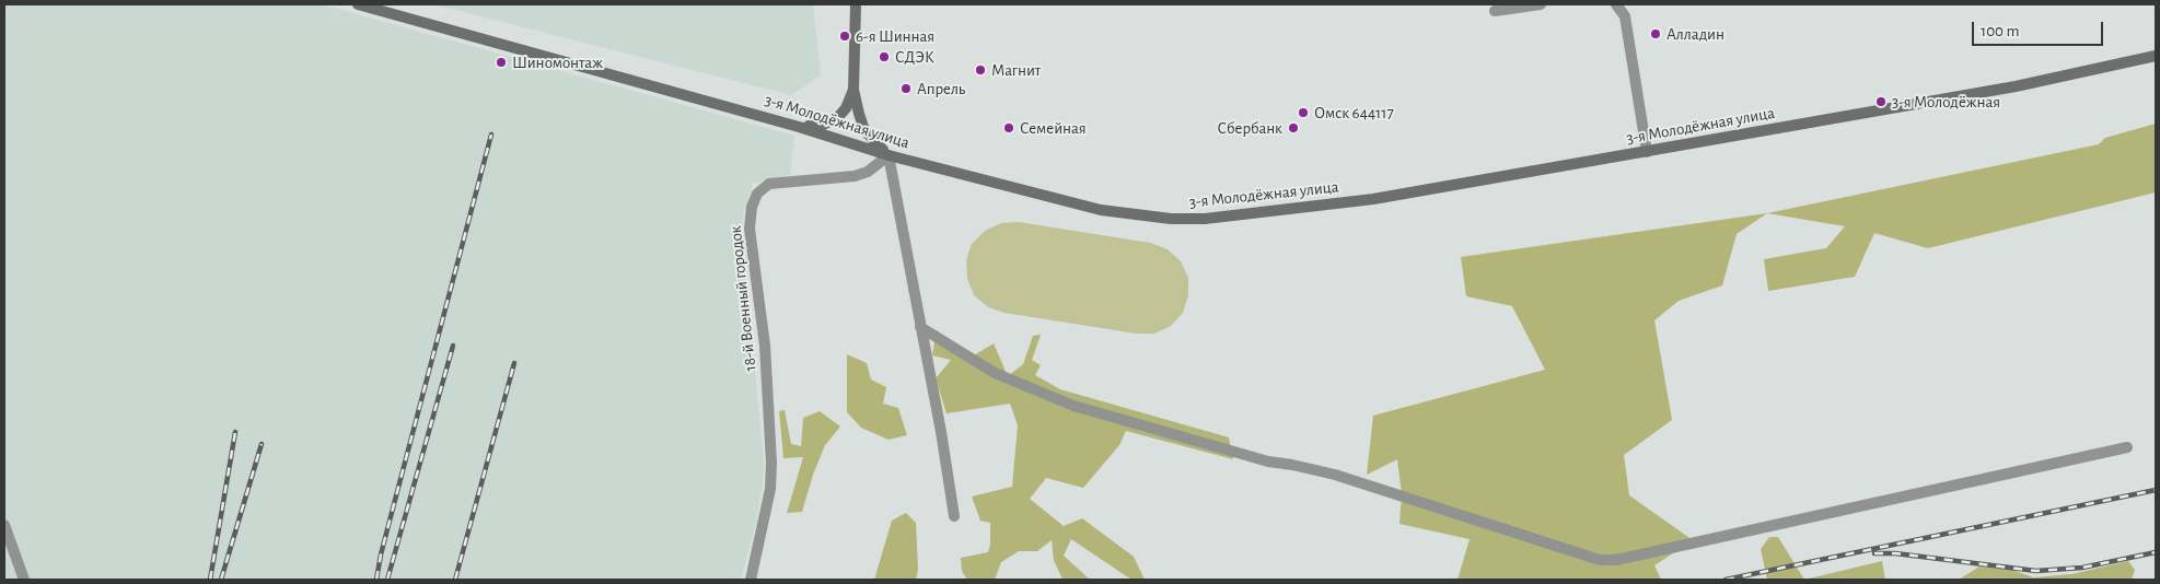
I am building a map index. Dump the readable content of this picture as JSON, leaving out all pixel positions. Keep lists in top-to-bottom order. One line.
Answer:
{"streets":{"main road":["3-я Молодёжная улица"],"street":["18-й Военный городок"]},"crossings":[["3-я Молодёжная улица","18-й Военный городок"]],"places":["Алладин","6-я Шинная","СДЭК","Шиномонтаж","Магнит","Апрель","3-я Молодёжная","Омск 644117","Семейная","Сбербанк"],"scale_bar":"100 m"}
